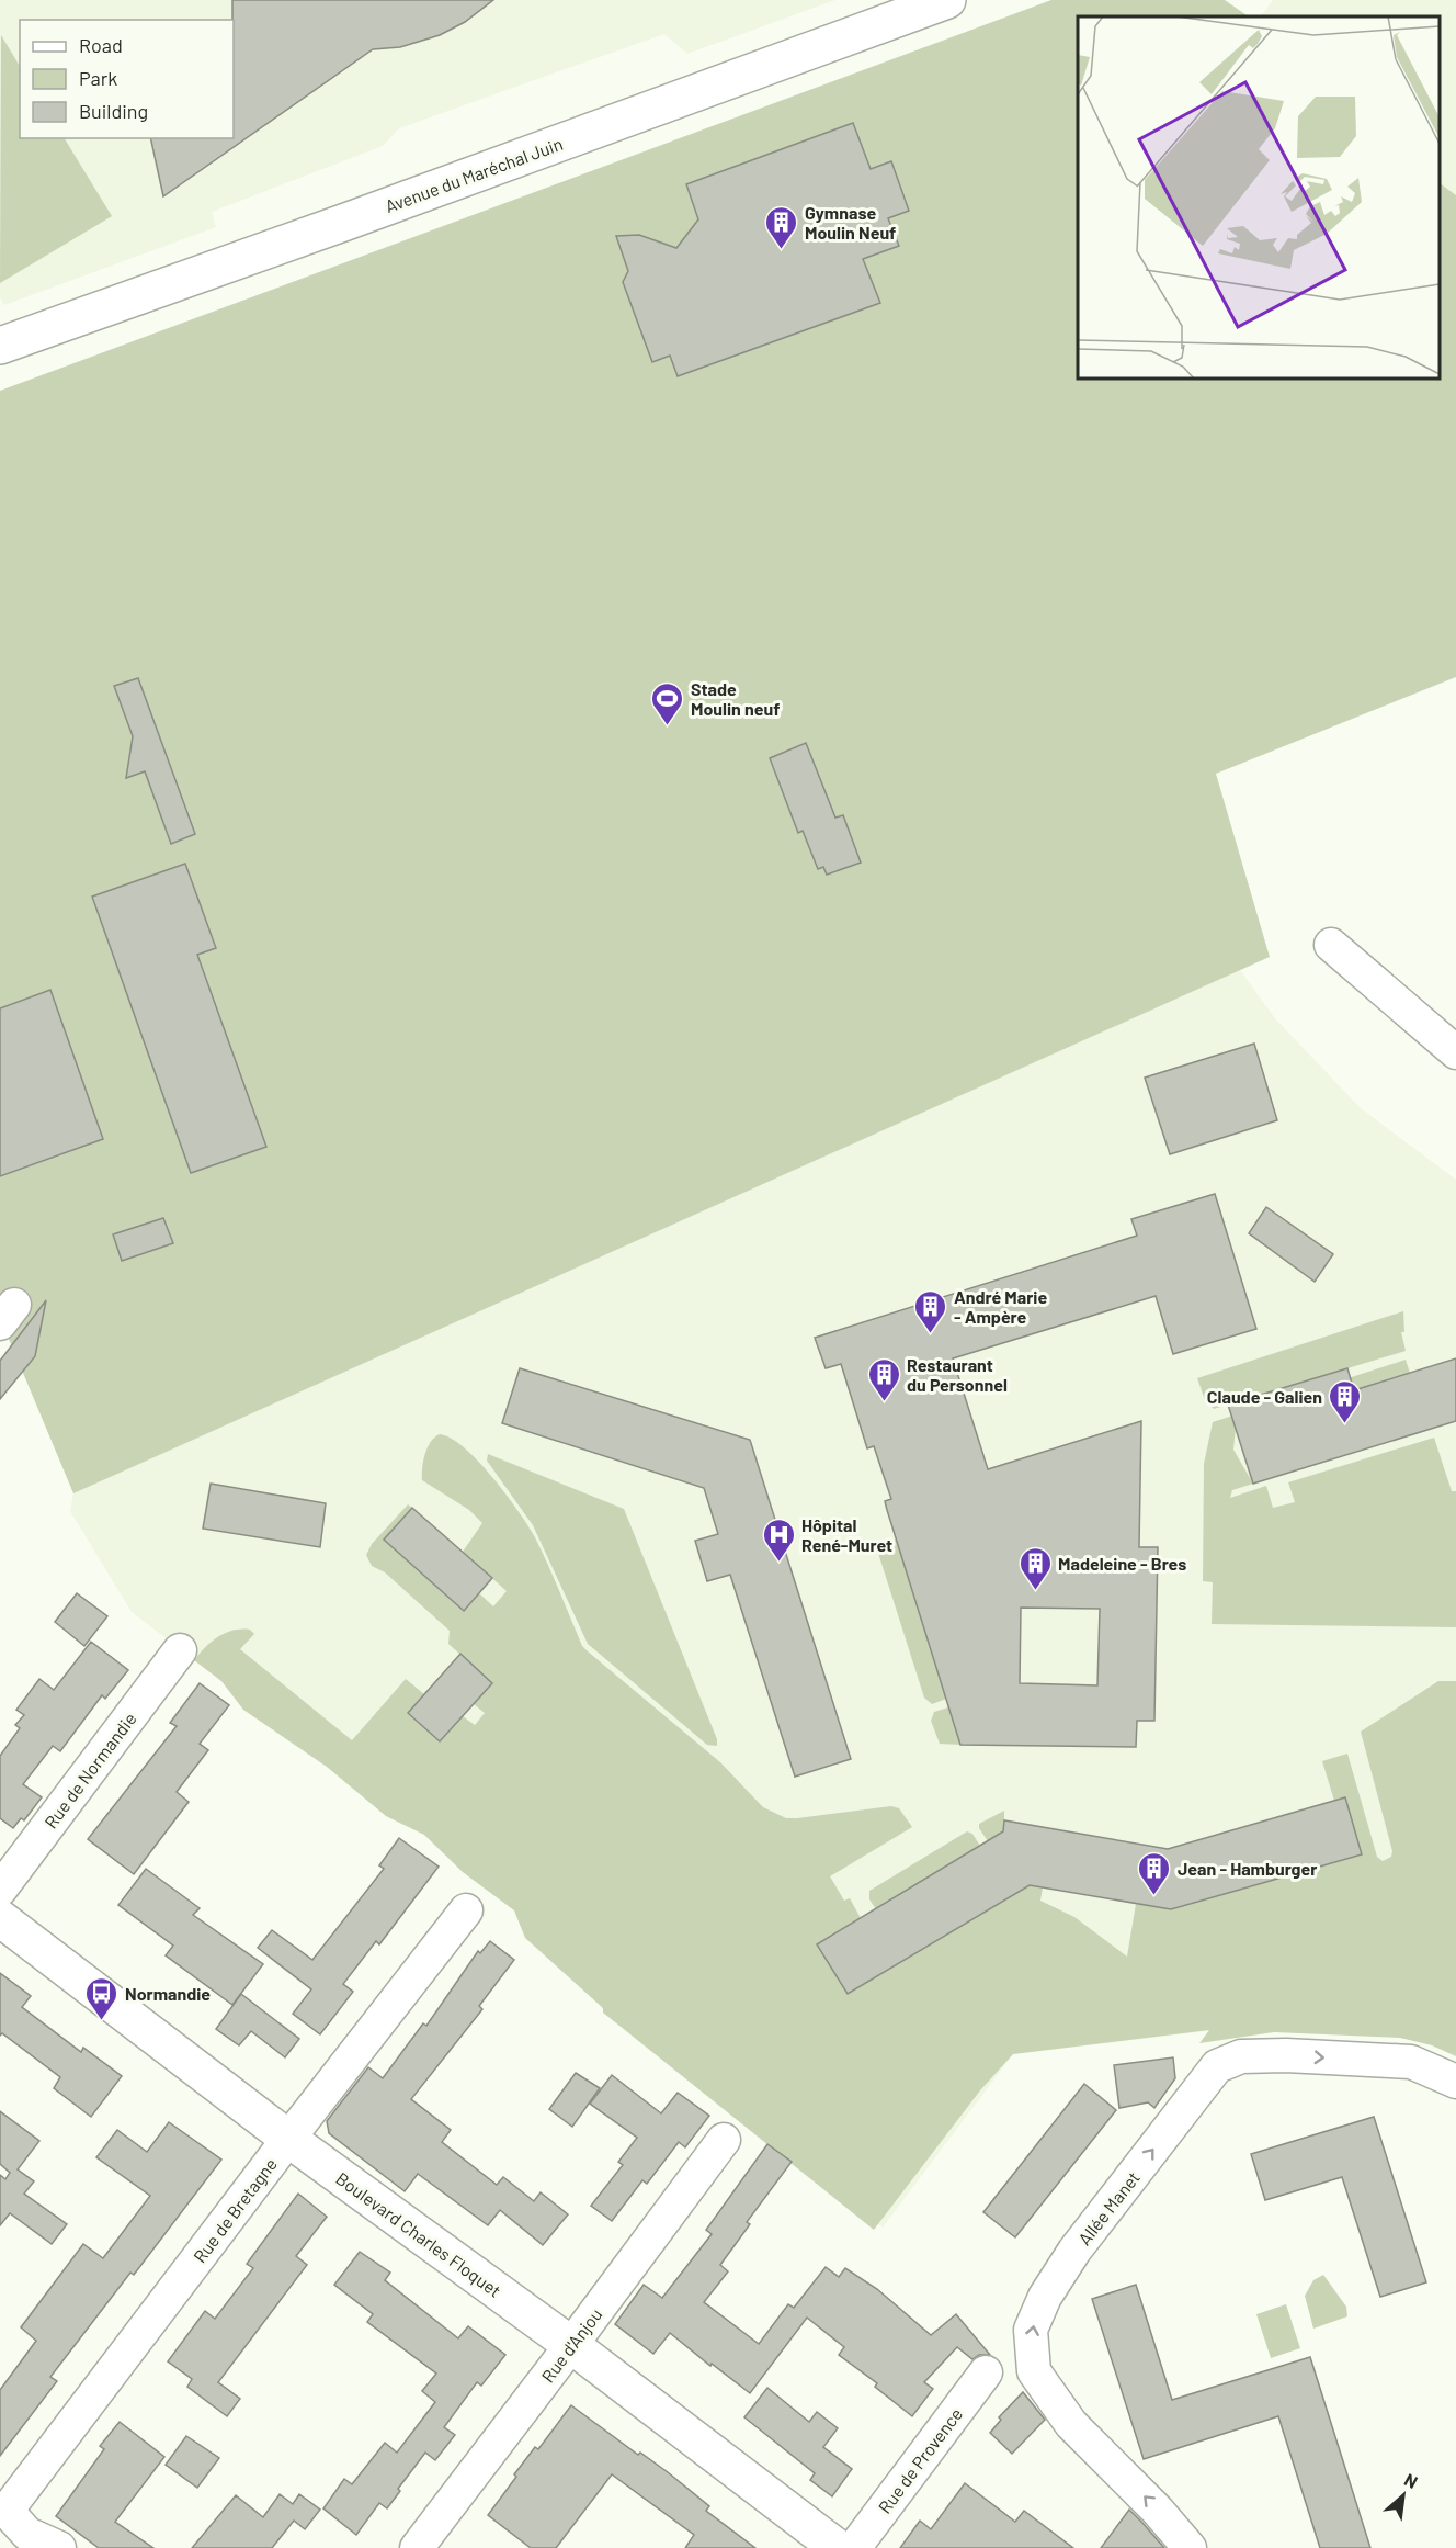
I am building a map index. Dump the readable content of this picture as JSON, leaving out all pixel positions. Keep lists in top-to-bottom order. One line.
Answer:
{"streets":{"street":["Avenue du Maréchal Juin","Rue de Normandie","Allée Manet","Rue de Bretagne","Boulevard Charles Floquet","Rue d'Anjou","Rue de Provence"]},"crossings":[["Rue de Bretagne","Boulevard Charles Floquet"],["Boulevard Charles Floquet","Rue d'Anjou"]],"places":{"building":["Gymnase Moulin Neuf","André Marie - Ampère","Restaurant du Personnel","Claude - Galien","Madeleine - Bres","Jean - Hamburger"],"sports":["Stade Moulin neuf"],"hospital":["Hôpital René-Muret"],"bus stop":["Normandie"]},"legend":["Road","Park","Building"],"north":"top right"}
